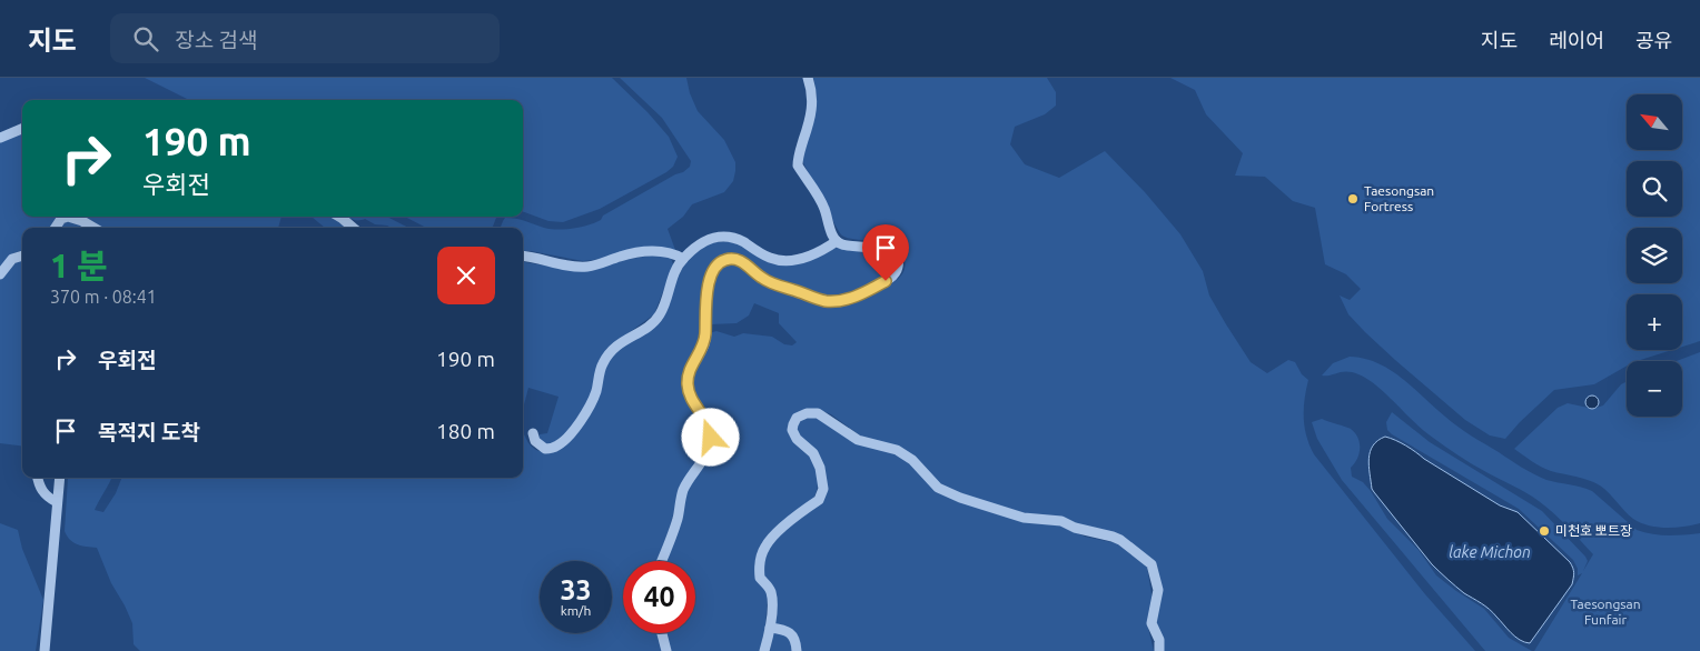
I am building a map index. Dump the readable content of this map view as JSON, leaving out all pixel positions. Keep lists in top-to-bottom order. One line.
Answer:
{"water":["lake Michon"],"parks":["Taesongsan Funfair"],"places":["Taesongsan Fortress","미천호 뽀트장"],"north":"top left","page":{"header":"지도","search":"장소 검색","nav":["지도","레이어","공유"],"map_buttons":["+","−"],"turn":["190 m","우회전"],"heading":["1 분","370 m · 08:41"],"list":[{"name":"우회전","value":"190 m"},{"name":"목적지 도착","value":"180 m"}],"speed":"33 km/h","limit":"40"}}
